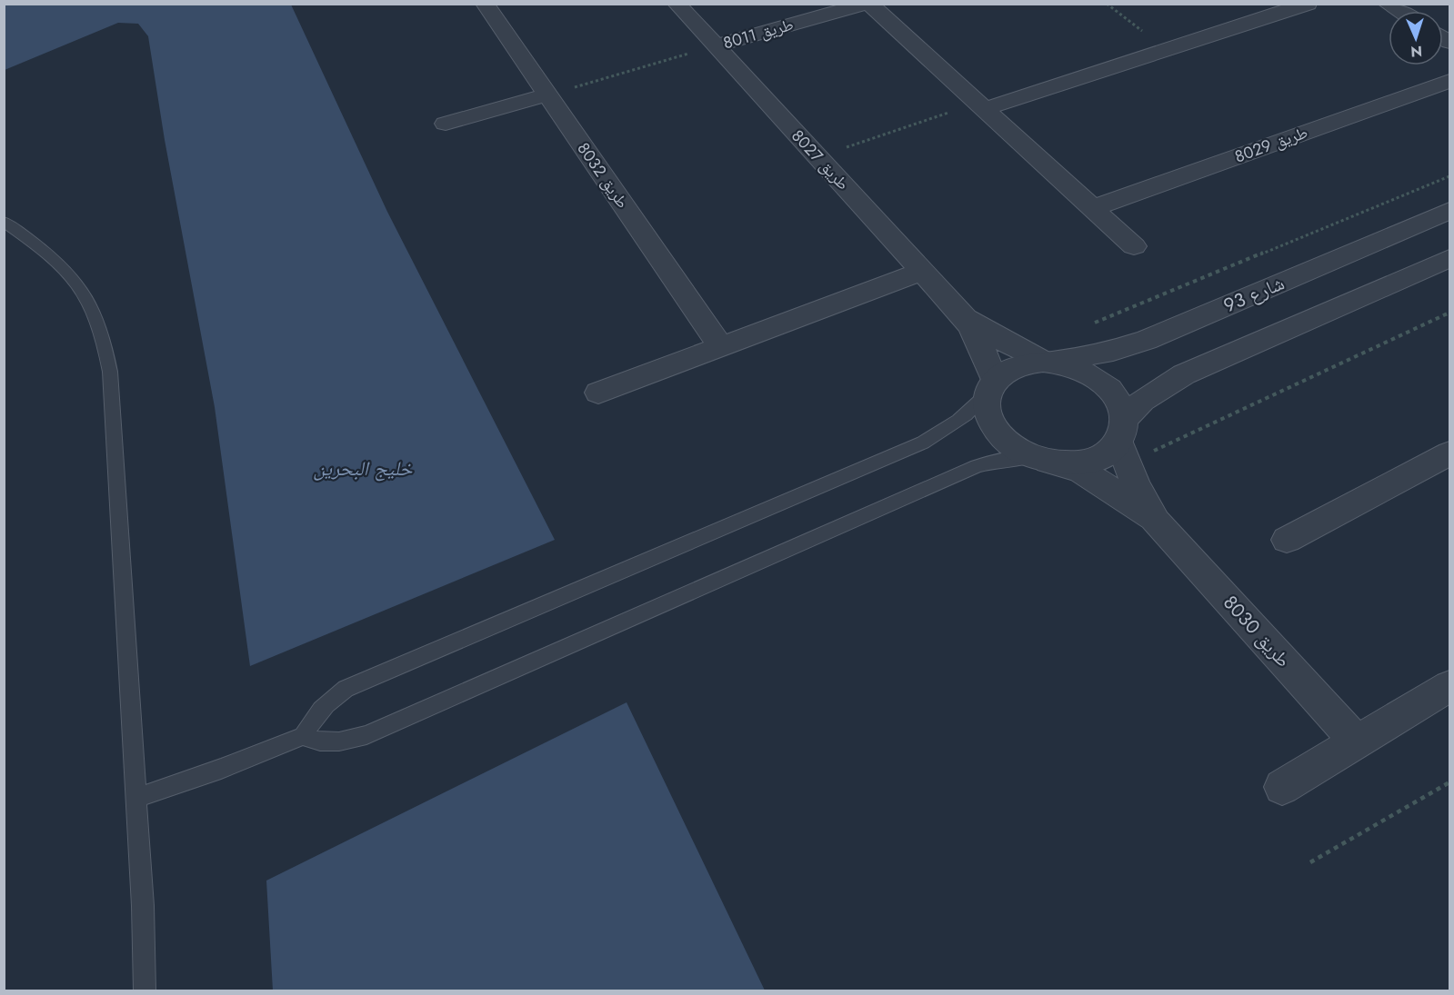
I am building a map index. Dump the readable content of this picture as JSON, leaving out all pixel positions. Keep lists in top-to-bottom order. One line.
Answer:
{"streets":{"street":["طريق 8011","طريق 8029","طريق 8027","طريق 8032","شارع 93","طريق 8030"]},"crossings":[["طريق 8011","طريق 8027"],["طريق 8027","شارع 93"],["طريق 8027","طريق 8030"],["شارع 93","طريق 8030"]],"water":["خليج البحرين"],"north":"bottom"}
